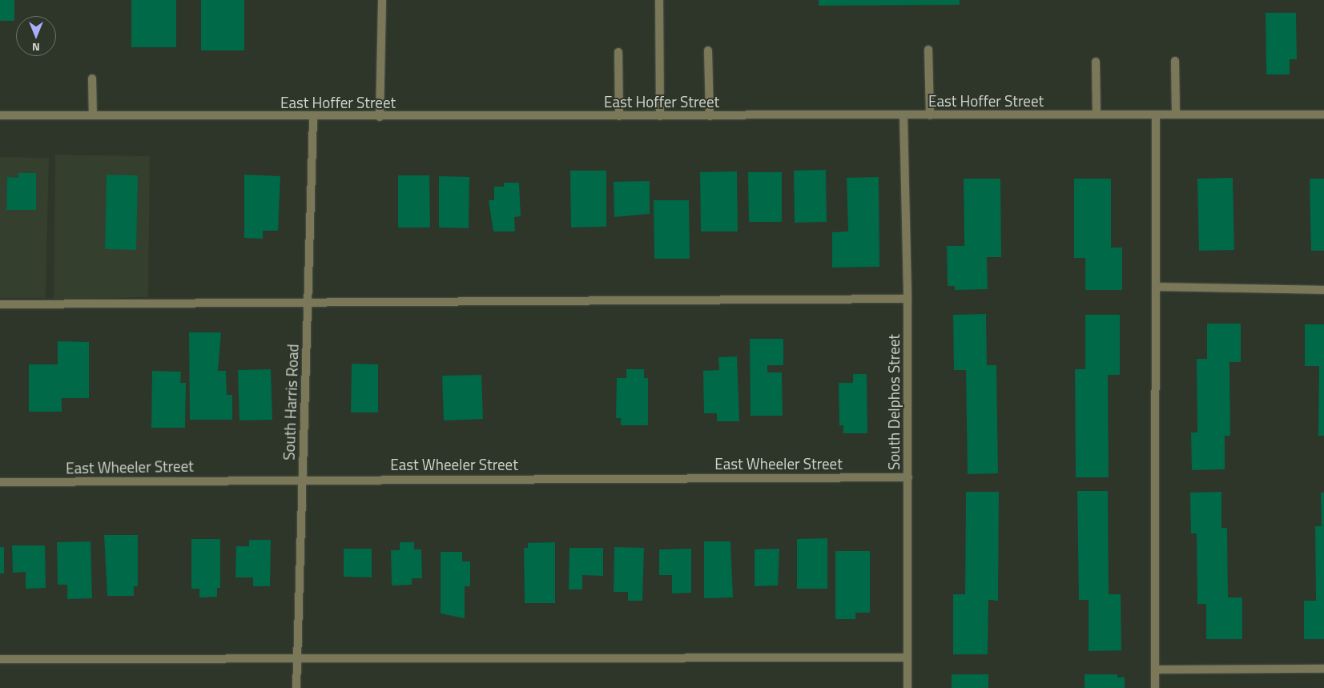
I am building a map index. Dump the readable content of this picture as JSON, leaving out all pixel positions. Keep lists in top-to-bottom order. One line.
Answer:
{"streets":{"street":["East Hoffer Street","South Harris Road","South Delphos Street","East Wheeler Street"]},"crossings":[["East Hoffer Street","South Harris Road"],["East Hoffer Street","South Delphos Street"],["South Harris Road","East Wheeler Street"],["South Delphos Street","East Wheeler Street"]],"north":"bottom"}
